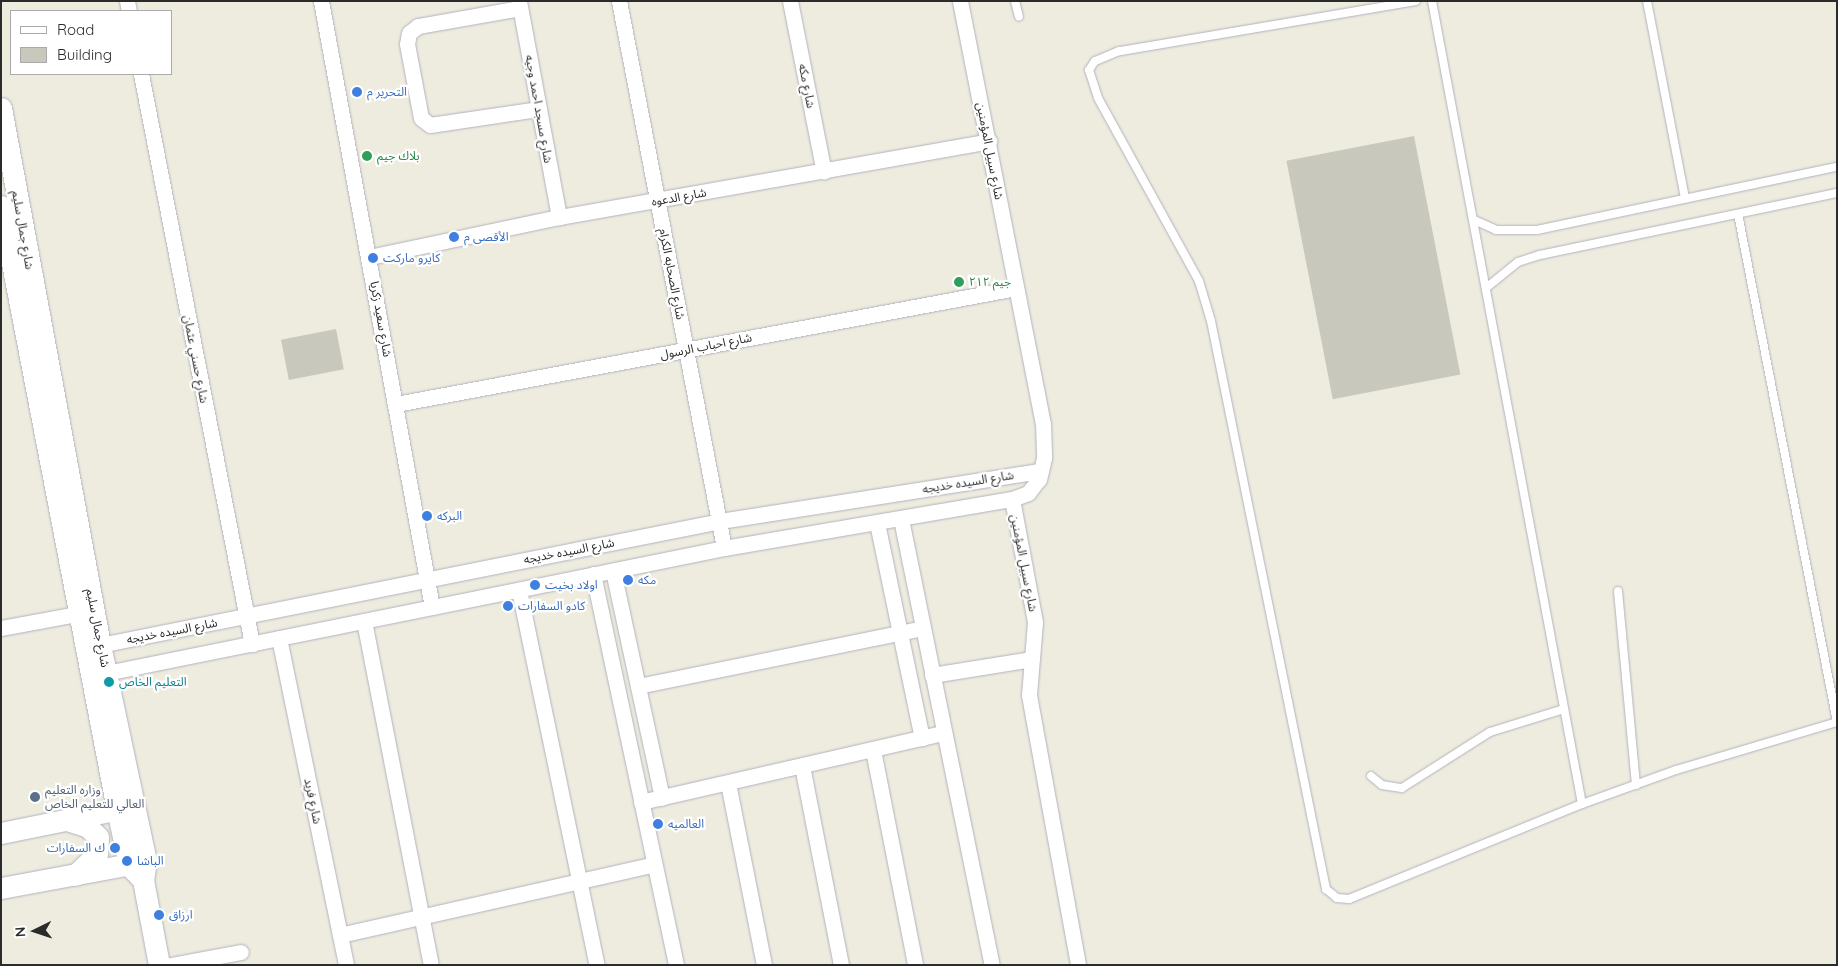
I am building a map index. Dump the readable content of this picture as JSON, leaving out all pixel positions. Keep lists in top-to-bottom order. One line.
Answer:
{"streets":{"main road":["شارع جمال سليم"],"street":["شارع مكه","شارع مسجد احمد وجيه","شارع سبيل المؤمنين","شارع الدعوه","شارع الصحابه الكرام","شارع سعيد زكريا","شارع احباب الرسول","شارع حسني عثمان","شارع السيده خديجه","شارع فريد"]},"crossings":[["شارع مكه","شارع الدعوه"],["شارع مسجد احمد وجيه","شارع الدعوه"],["شارع سبيل المؤمنين","شارع الدعوه"],["شارع سبيل المؤمنين","شارع احباب الرسول"],["شارع سبيل المؤمنين","شارع السيده خديجه"],["شارع الدعوه","شارع الصحابه الكرام"],["شارع الدعوه","شارع سعيد زكريا"],["شارع جمال سليم","شارع السيده خديجه"],["شارع الصحابه الكرام","شارع احباب الرسول"],["شارع الصحابه الكرام","شارع السيده خديجه"],["شارع سعيد زكريا","شارع احباب الرسول"],["شارع سعيد زكريا","شارع السيده خديجه"],["شارع حسني عثمان","شارع السيده خديجه"],["شارع السيده خديجه","شارع فريد"]],"places":["التحرير م","بلاك جيم","الأقصى م","كايرو ماركت","جيم ٢١٢","البركه","مكه","اولاد بخيت","كادو السفارات","التعليم الخاص","وزاره التعليم العالي للتعليم الخاص","العالميه","ك السفارات","الباشا","ارزاق"],"legend":["Road","Building"],"north":"left"}
